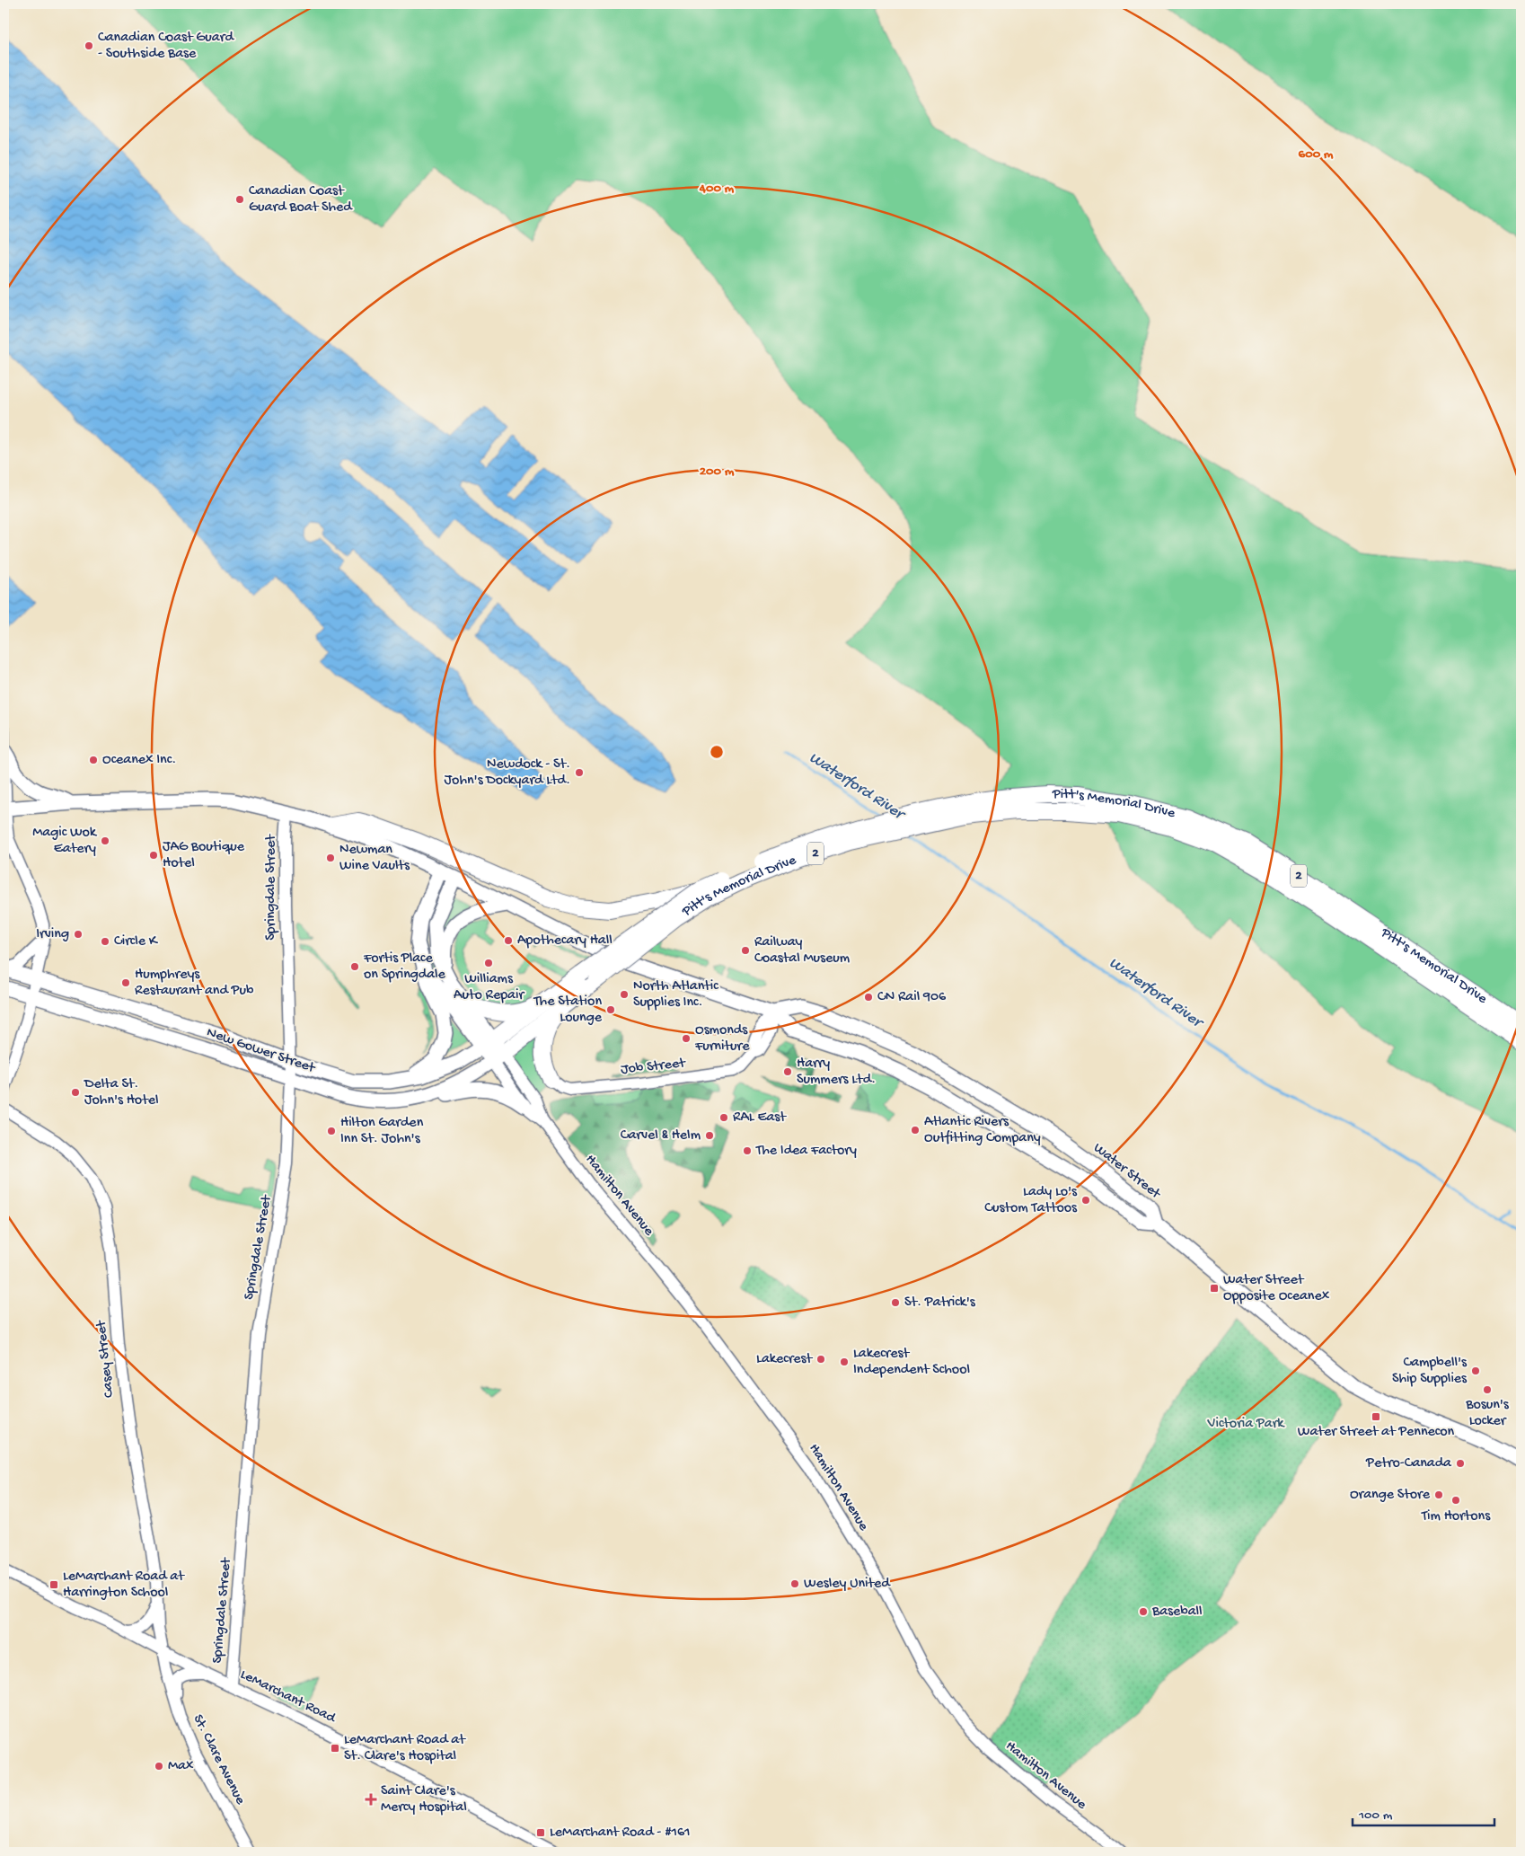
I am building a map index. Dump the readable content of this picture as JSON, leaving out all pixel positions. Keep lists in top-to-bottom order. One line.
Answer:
{"streets":{"highway":["Pitt's Memorial Drive","2"],"main road":["New Gower Street","Water Street"],"street":["Springdale Street","Job Street","Hamilton Avenue","Casey Street","LeMarchant Road","St. Clare Avenue"]},"crossings":[["Pitt's Memorial Drive","New Gower Street"],["Pitt's Memorial Drive","Hamilton Avenue"],["Springdale Street","New Gower Street"],["Springdale Street","LeMarchant Road"],["New Gower Street","Hamilton Avenue"],["Job Street","Water Street"],["Casey Street","LeMarchant Road"],["Casey Street","St. Clare Avenue"],["LeMarchant Road","St. Clare Avenue"]],"water":["Waterford River"],"parks":["Victoria Park"],"places":{"other":["Canadian Coast Guard - Southside Base","Canadian Coast Guard Boat Shed","Oceanex Inc.","Newdock - St. John's Dockyard Ltd.","Magic Wok Eatery","JAG Boutique Hotel","Newman Wine Vaults","Irving","Apothecary Hall","Circle K","Railway Coastal Museum","Williams Auto Repair","Fortis Place on Springdale","Humphreys Restaurant and Pub","North Atlantic Supplies Inc.","CN Rail 906","The Station Lounge","Osmonds Furniture","Harry Summers Ltd.","Delta St. John's Hotel","RAL East","Atlantic Rivers Outfitting Company","Hilton Garden Inn St. John's","Carvel & Helm","The Idea Factory","Lady Lo's Custom Tattoos","St. Patrick's","Lakecrest","Lakecrest Independent School","Campbell's Ship Supplies","Bosun's Locker","Petro-Canada","Orange Store","Tim Hortons","Wesley United","Baseball","Max"],"transit":["Water Street Opposite Oceanex","Water Street at Pennecon","LeMarchant Road at Harrington School","LeMarchant Road at St. Clare's Hospital","LeMarchant Road - #161"],"health":["Saint Clare's Mercy Hospital"]},"scale_bar":"100 m","rings":["600 m","400 m","200 m"]}
